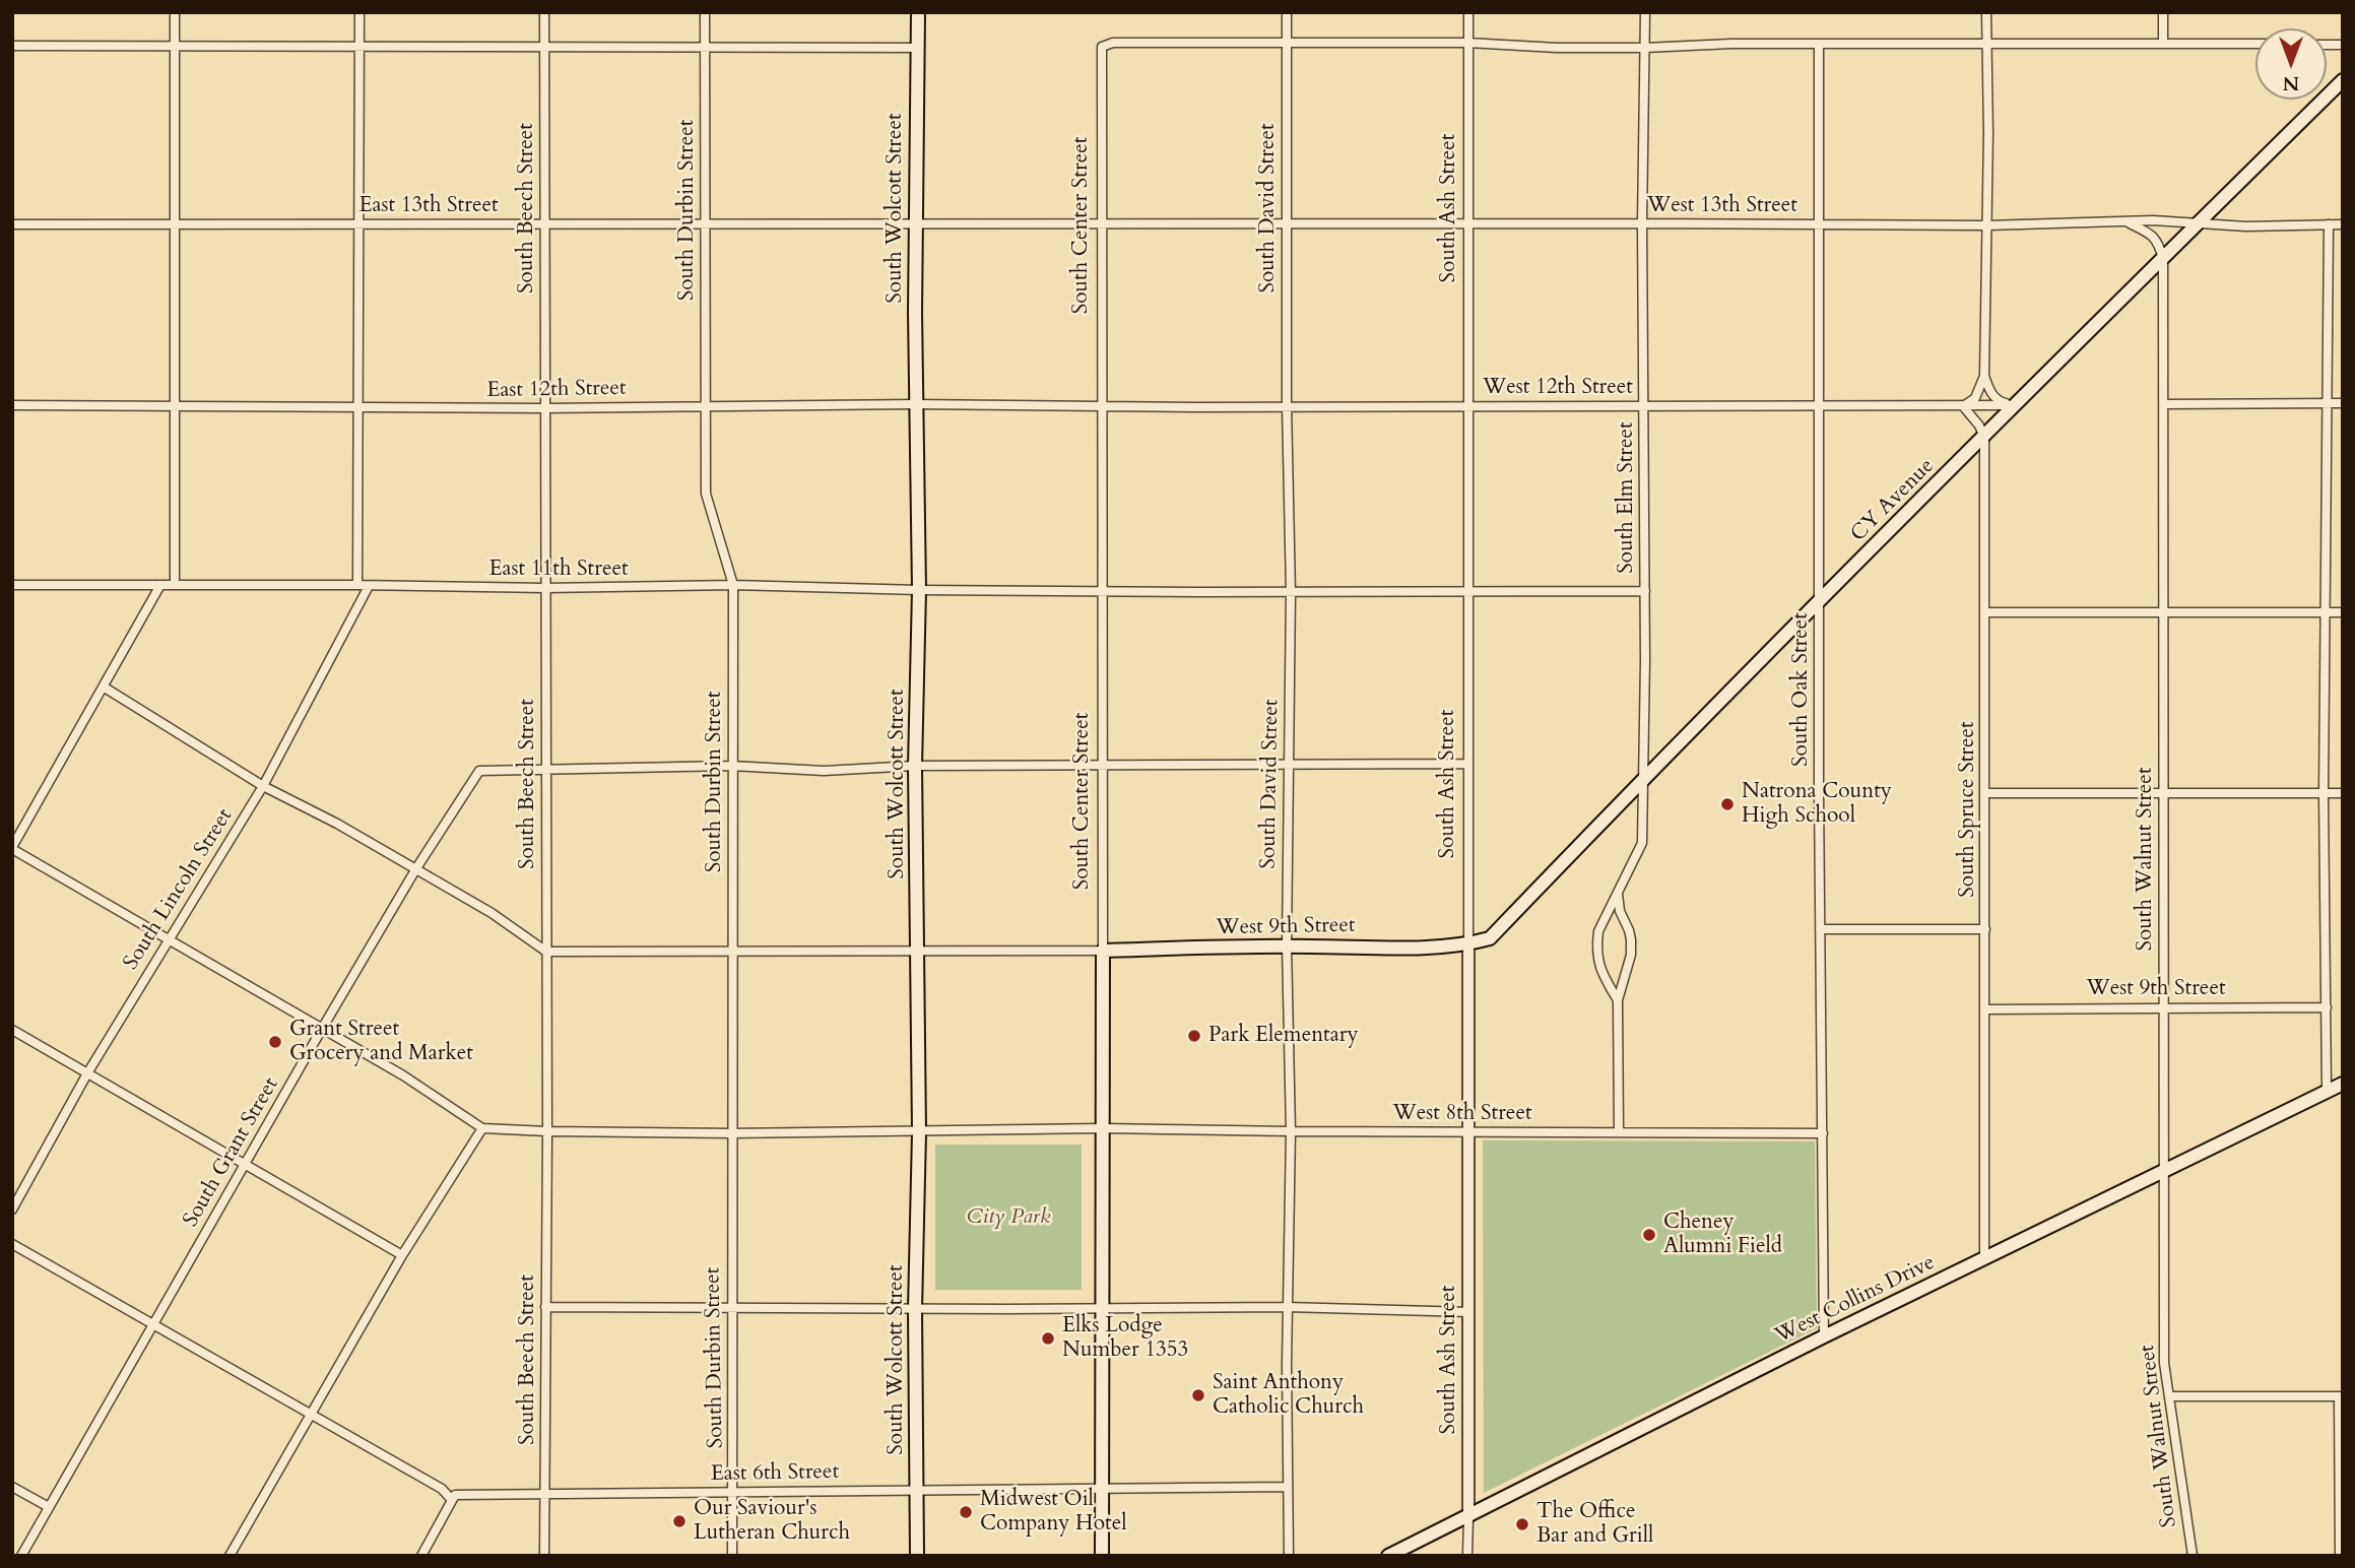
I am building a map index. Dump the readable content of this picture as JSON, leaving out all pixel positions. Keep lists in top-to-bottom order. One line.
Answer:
{"streets":{"main road":["South Wolcott Street","South Center Street","CY Avenue","West 9th Street","West Collins Drive"],"street":["East 13th Street","West 13th Street","South Beech Street","South David Street","South Ash Street","South Durbin Street","West 12th Street","East 12th Street","South Elm Street","East 11th Street","South Oak Street","South Spruce Street","South Walnut Street","South Lincoln Street","West 8th Street","South Grant Street","East 6th Street"]},"crossings":[["East 13th Street","West 13th Street"],["East 13th Street","South Beech Street"],["East 13th Street","South Wolcott Street"],["East 13th Street","South Durbin Street"],["East 13th Street","South Center Street"],["West 13th Street","South David Street"],["West 13th Street","South Ash Street"],["West 13th Street","South Center Street"],["West 13th Street","South Elm Street"],["West 13th Street","CY Avenue"],["West 13th Street","South Oak Street"],["South Beech Street","East 12th Street"],["South Beech Street","East 11th Street"],["South Beech Street","West 8th Street"],["South Beech Street","South Grant Street"],["South Beech Street","East 6th Street"],["South Wolcott Street","East 12th Street"],["South Wolcott Street","East 11th Street"],["South Wolcott Street","West 8th Street"],["South Wolcott Street","East 6th Street"],["South David Street","South Center Street"],["South David Street","West 12th Street"],["South David Street","East 11th Street"],["South David Street","West 9th Street"],["South David Street","West 8th Street"],["South David Street","East 6th Street"],["South Ash Street","West 12th Street"],["South Ash Street","CY Avenue"],["South Ash Street","East 11th Street"],["South Ash Street","West 9th Street"],["South Ash Street","West 8th Street"],["South Ash Street","West Collins Drive"],["South Durbin Street","East 12th Street"],["South Durbin Street","East 11th Street"],["South Durbin Street","West 8th Street"],["South Durbin Street","East 6th Street"],["South Center Street","West 12th Street"],["South Center Street","East 12th Street"],["South Center Street","East 11th Street"],["South Center Street","West 9th Street"],["South Center Street","West 8th Street"],["South Center Street","East 6th Street"],["West 12th Street","East 12th Street"],["West 12th Street","South Elm Street"],["West 12th Street","CY Avenue"],["West 12th Street","South Oak Street"],["South Elm Street","CY Avenue"],["South Elm Street","East 11th Street"],["South Elm Street","West 8th Street"],["CY Avenue","South Oak Street"],["CY Avenue","South Spruce Street"],["CY Avenue","South Walnut Street"],["CY Avenue","West 9th Street"],["East 11th Street","South Lincoln Street"],["South Oak Street","West 8th Street"],["South Oak Street","West Collins Drive"],["South Spruce Street","West 9th Street"],["South Spruce Street","West Collins Drive"],["South Walnut Street","West 9th Street"],["South Walnut Street","West Collins Drive"]],"parks":["City Park"],"places":["Natrona County High School","Park Elementary","Grant Street Grocery and Market","Cheney Alumni Field","Elks Lodge Number 1353","Saint Anthony Catholic Church","Midwest Oil Company Hotel","Our Saviour's Lutheran Church","The Office Bar and Grill"],"north":"bottom"}
